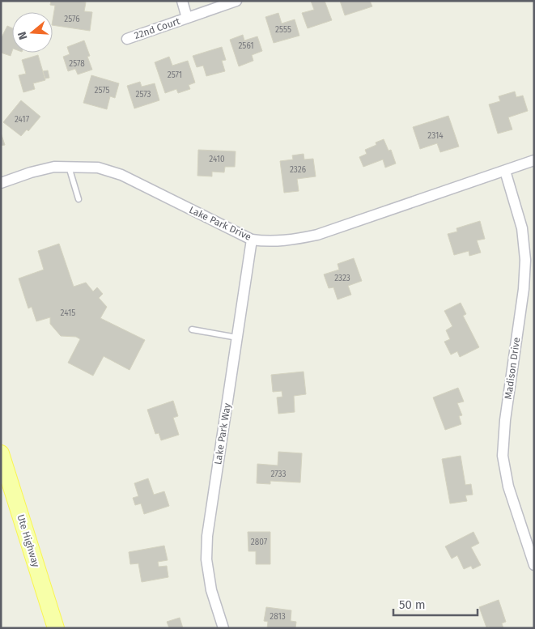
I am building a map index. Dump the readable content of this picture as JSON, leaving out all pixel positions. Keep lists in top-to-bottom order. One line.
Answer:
{"streets":{"main road":["Ute Highway"],"street":["22nd Court","Lake Park Drive","Madison Drive","Lake Park Way"]},"crossings":[["Lake Park Drive","Madison Drive"],["Lake Park Drive","Lake Park Way"]],"house_numbers":["2576","2555","2561","2578","2571","2575","2573","2417","2314","2410","2326","2323","2415","2733","2807","2813"],"scale_bar":"50 m","north":"left"}
